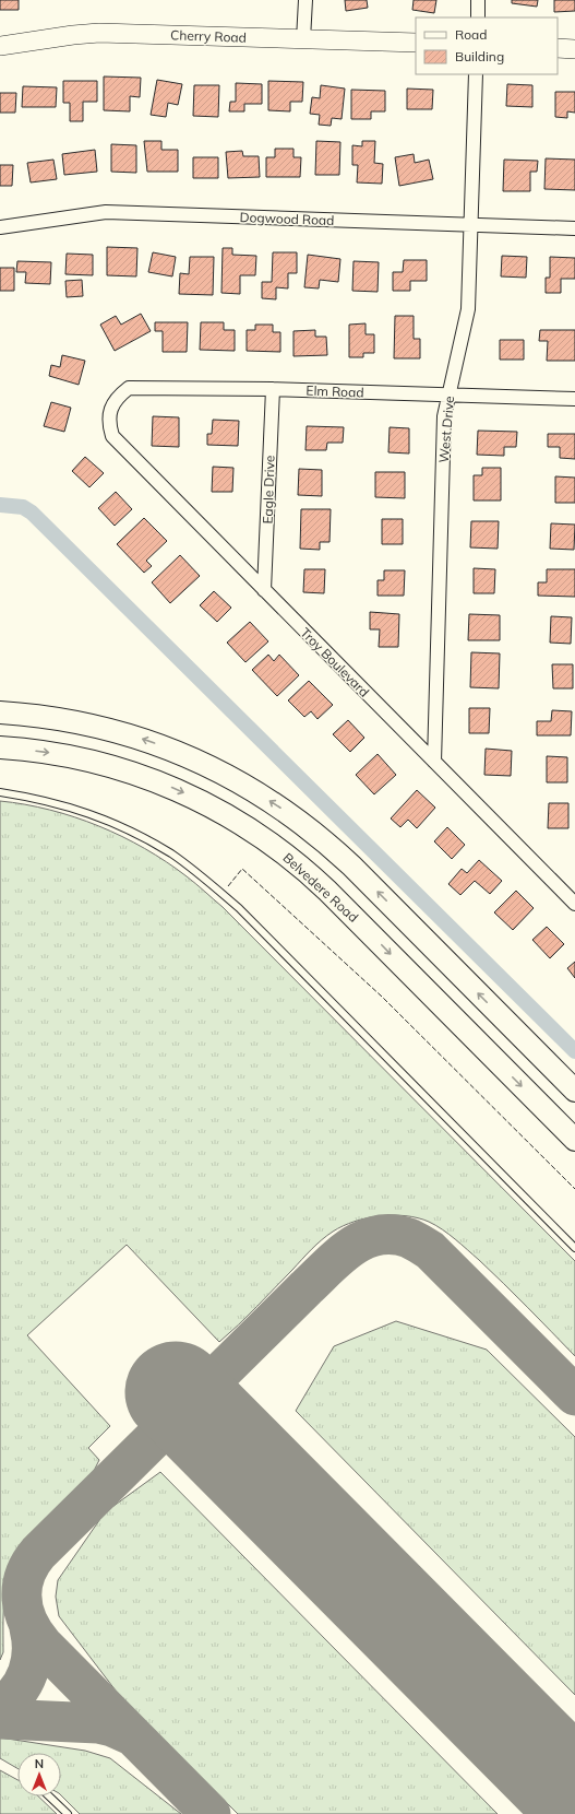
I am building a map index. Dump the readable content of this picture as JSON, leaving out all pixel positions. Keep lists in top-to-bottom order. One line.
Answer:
{"streets":{"main road":["Belvedere Road"],"street":["Cherry Road","Dogwood Road","Elm Road","West Drive","Eagle Drive","Troy Boulevard"]},"crossings":[["Dogwood Road","West Drive"],["Elm Road","West Drive"],["Elm Road","Eagle Drive"],["Elm Road","Troy Boulevard"],["West Drive","Troy Boulevard"],["Eagle Drive","Troy Boulevard"]],"legend":["Road","Building"],"north":"top"}
